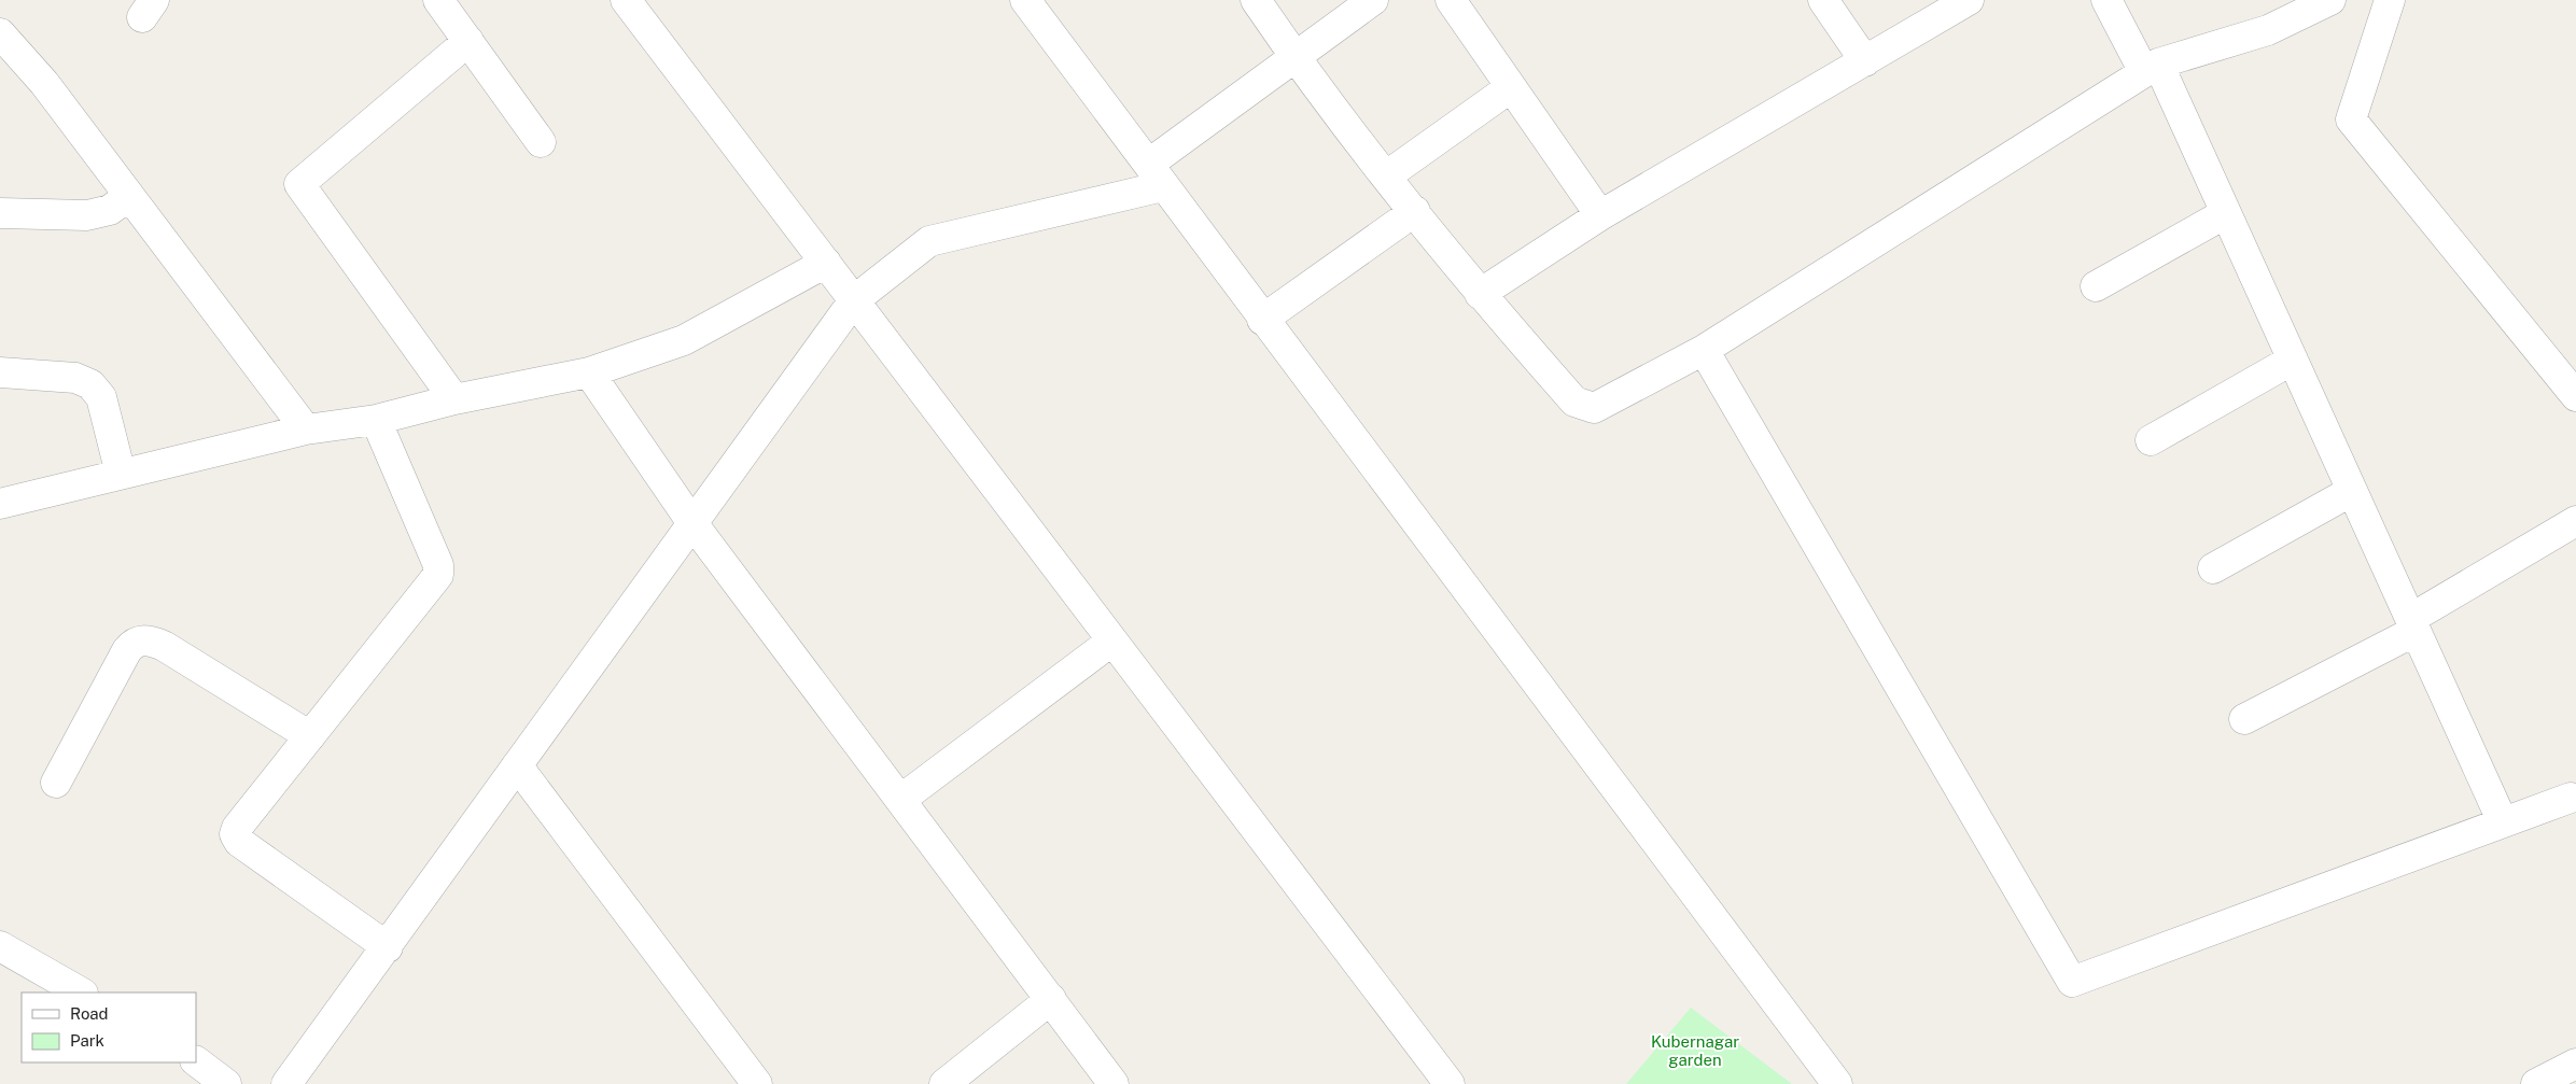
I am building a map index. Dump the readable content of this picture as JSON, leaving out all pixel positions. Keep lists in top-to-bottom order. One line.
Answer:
{"parks":["Kubernagar garden"],"legend":["Road","Park"]}
